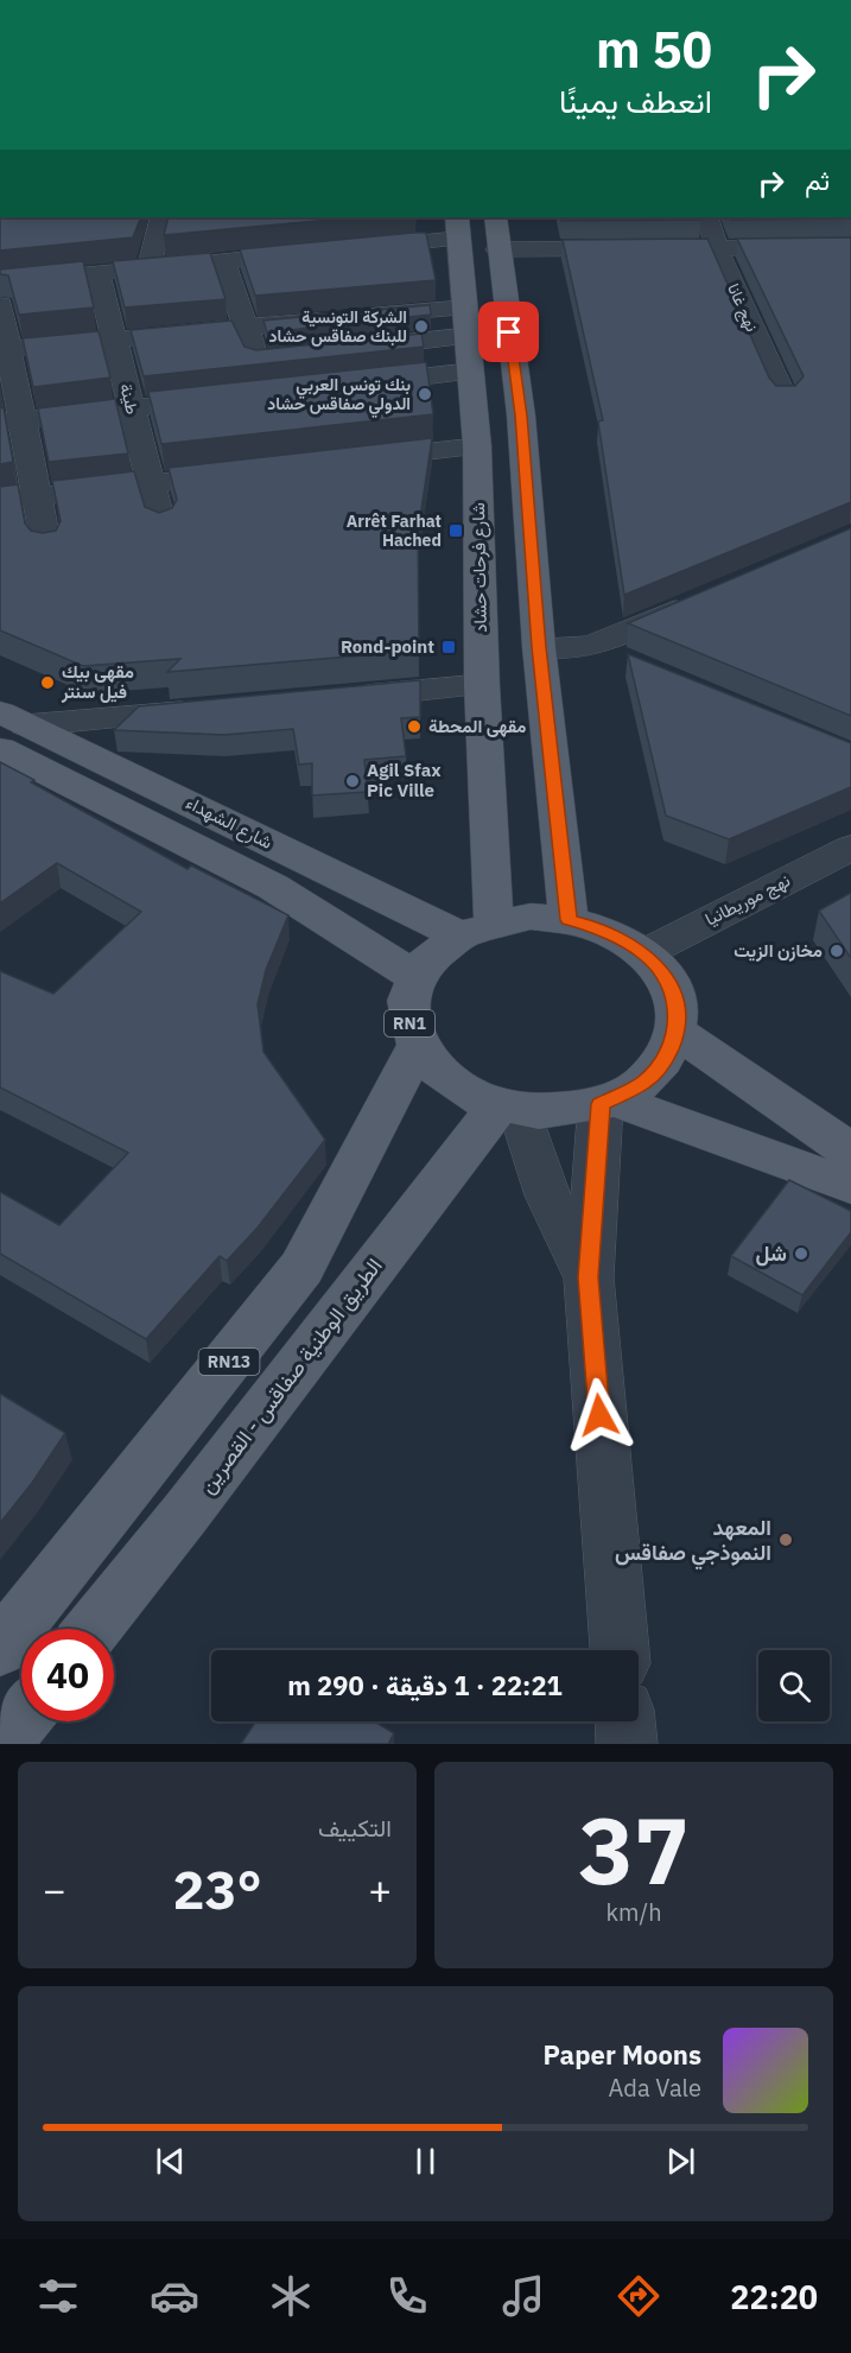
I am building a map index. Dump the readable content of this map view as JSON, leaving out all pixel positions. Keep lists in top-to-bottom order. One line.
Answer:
{"streets":{"main road":["شارع فرحات حشاد","شارع الشهداء","RN1","RN13","الطريق الوطنية صفاقس - القصرين"],"street":["نهج غانا","طينة","نهج موريطانيا"]},"crossings":[["شارع فرحات حشاد","شارع الشهداء"],["شارع فرحات حشاد","نهج موريطانيا"],["شارع فرحات حشاد","RN1"],["شارع فرحات حشاد","RN13"],["شارع فرحات حشاد","الطريق الوطنية صفاقس - القصرين"],["شارع الشهداء","نهج موريطانيا"],["شارع الشهداء","RN1"],["شارع الشهداء","RN13"],["شارع الشهداء","الطريق الوطنية صفاقس - القصرين"],["نهج موريطانيا","RN1"],["نهج موريطانيا","RN13"],["نهج موريطانيا","الطريق الوطنية صفاقس - القصرين"],["RN1","RN13"],["RN1","الطريق الوطنية صفاقس - القصرين"],["RN13","الطريق الوطنية صفاقس - القصرين"]],"places":{"other":["الشركة التونسية للبنك صفاقس حشاد","بنك تونس العربي الدولي صفاقس حشاد","مقهى بيك فيل سنتر","مقهى المحطة","Agil Sfax Pic Ville","مخازن الزيت","شل","المعهد النموذجي صفاقس"],"transit":["Arrêt Farhat Hached","Rond-point"]},"page":{"turn":["50 m","انعطف يمينًا"],"then":"ثم","limit":"40","trip":"22:21 · 1 دقيقة · 290 m","tile":[["37","km/h"],"التكييف"],"heat":["−","23°","+"],"song":["Paper Moons","Ada Vale"],"tabs":"22:20"}}
